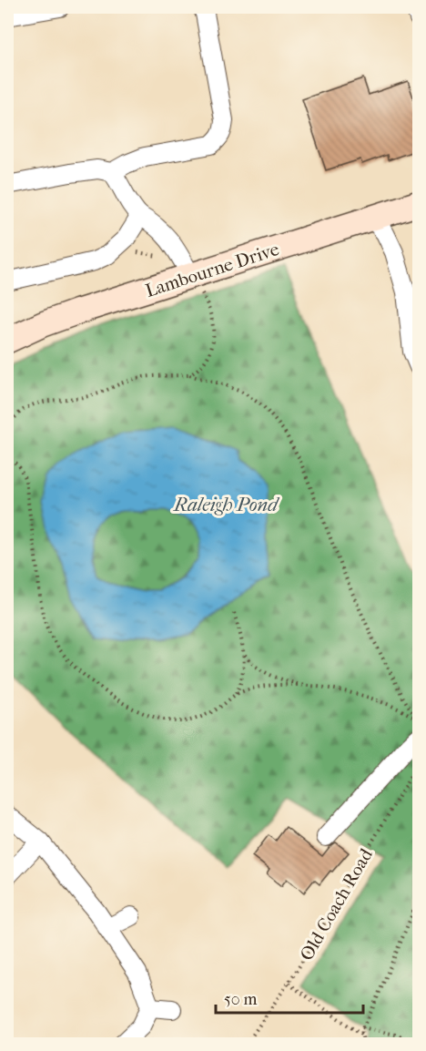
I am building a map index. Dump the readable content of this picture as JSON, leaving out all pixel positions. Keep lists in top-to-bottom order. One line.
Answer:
{"streets":{"street":["Lambourne Drive"],"path":["Old Coach Road"]},"water":["Raleigh Pond"],"scale_bar":"50 m"}
